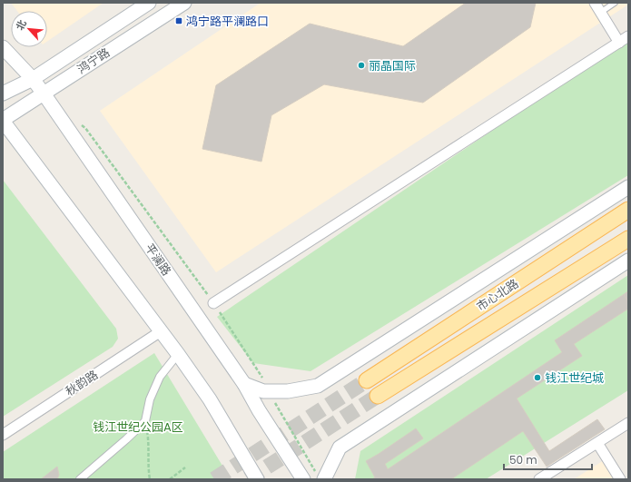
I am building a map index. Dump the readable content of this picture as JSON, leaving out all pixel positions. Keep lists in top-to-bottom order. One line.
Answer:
{"streets":{"main road":["鸿宁路","平澜路","市心北路"],"street":["秋韵路"]},"crossings":[["鸿宁路","平澜路"]],"parks":["钱江世纪公园A区"],"places":{"transit":["鸿宁路平澜路口"],"other":["丽晶国际","钱江世纪城"]},"scale_bar":"50 m","north":"top left"}
